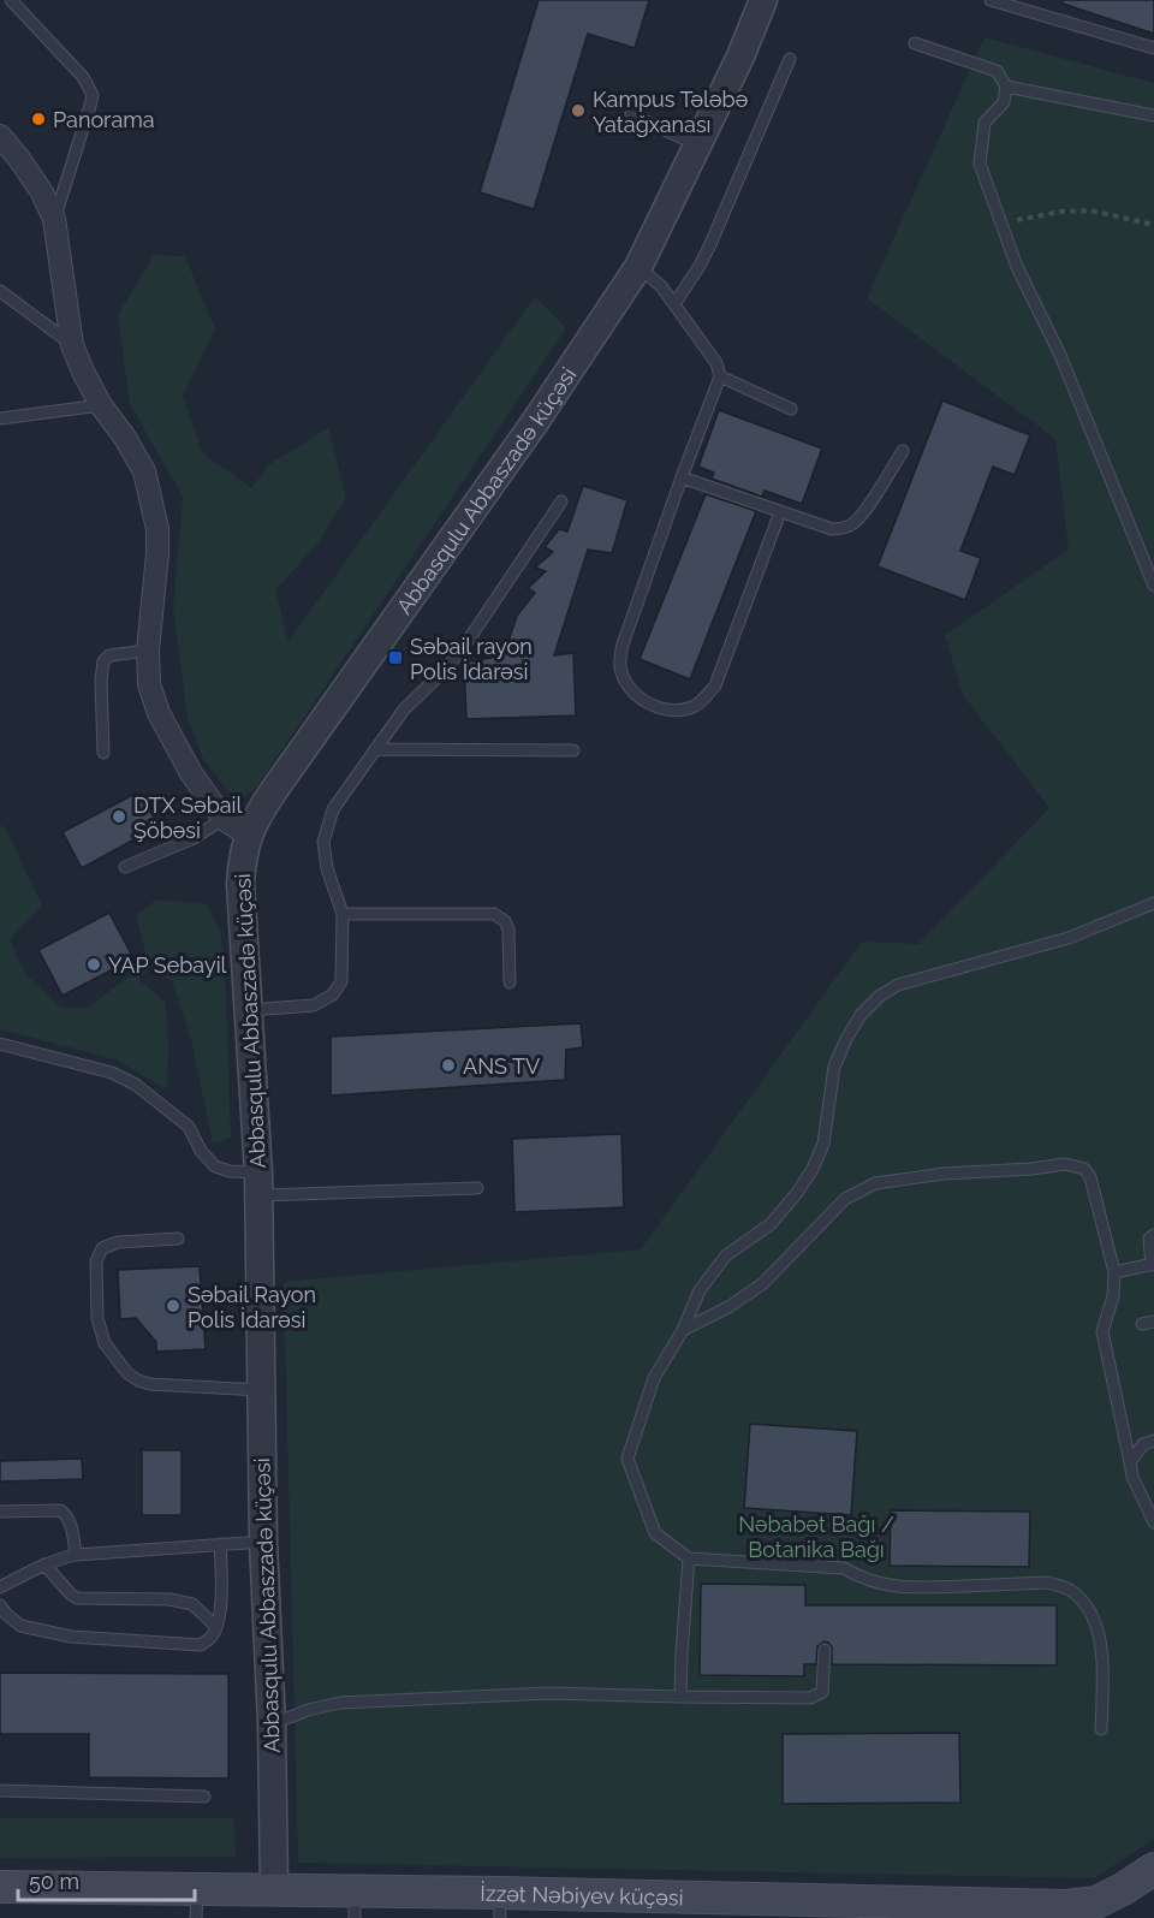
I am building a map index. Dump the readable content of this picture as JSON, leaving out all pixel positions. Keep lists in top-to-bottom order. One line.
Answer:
{"streets":{"main road":["İzzət Nəbiyev küçəsi"],"street":["Abbasqulu Abbaszadə küçəsi"]},"crossings":[["Abbasqulu Abbaszadə küçəsi","İzzət Nəbiyev küçəsi"]],"parks":["Nəbabət Bağı / Botanika Bağı"],"places":{"other":["Kampus Tələbə Yatağxanası","Panorama","DTX Səbail Şöbəsi","YAP Sebayil","ANS TV","Səbail Rayon Polis İdarəsi"],"transit":["Səbail rayon Polis İdarəsi"]},"scale_bar":"50 m"}
